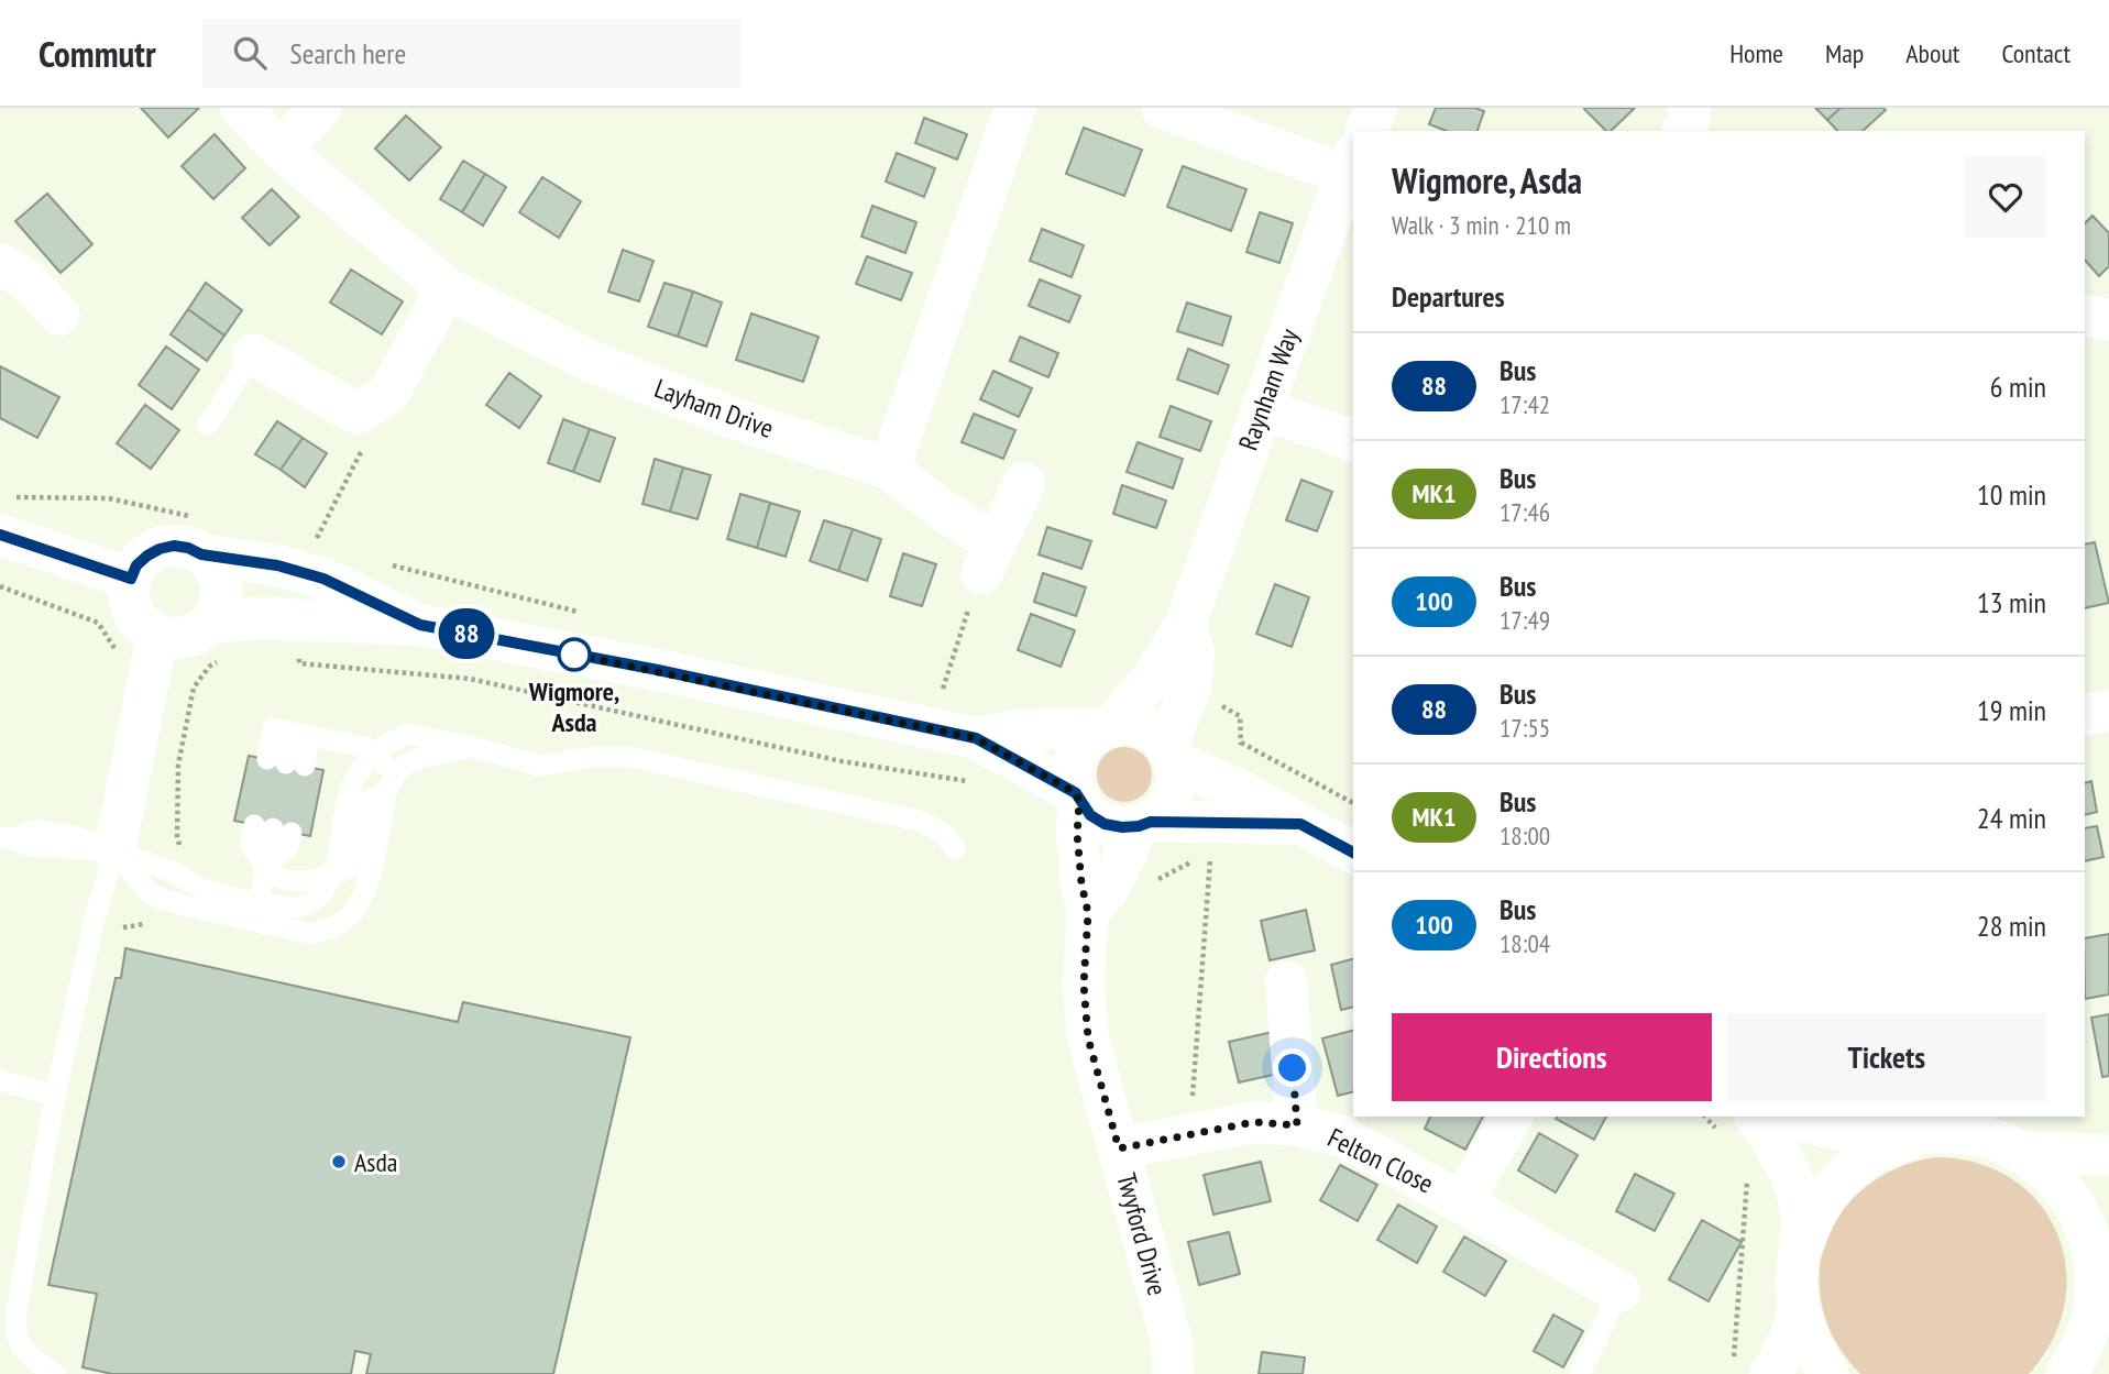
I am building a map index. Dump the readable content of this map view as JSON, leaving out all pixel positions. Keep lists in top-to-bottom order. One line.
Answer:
{"streets":{"street":["Raynham Way","Layham Drive","Felton Close","Twyford Drive"]},"crossings":[["Raynham Way","Twyford Drive"],["Felton Close","Twyford Drive"]],"places":["Wigmore, Asda","Asda"],"lines":["bus line 88"],"page":{"header":"Commutr","search":"Search here","nav":["Home","Map","About","Contact"],"on_map":"88","heading":[["Wigmore, Asda","Walk · 3 min · 210 m"],"Departures"],"list":[{"mark":"88","name":"Bus","note":"17:42","value":"6 min"},{"mark":"MK1","name":"Bus","note":"17:46","value":"10 min"},{"mark":"100","name":"Bus","note":"17:49","value":"13 min"},{"mark":"88","name":"Bus","note":"17:55","value":"19 min"},{"mark":"MK1","name":"Bus","note":"18:00","value":"24 min"},{"mark":"100","name":"Bus","note":"18:04","value":"28 min"}],"buttons":["Directions","Tickets"]}}
